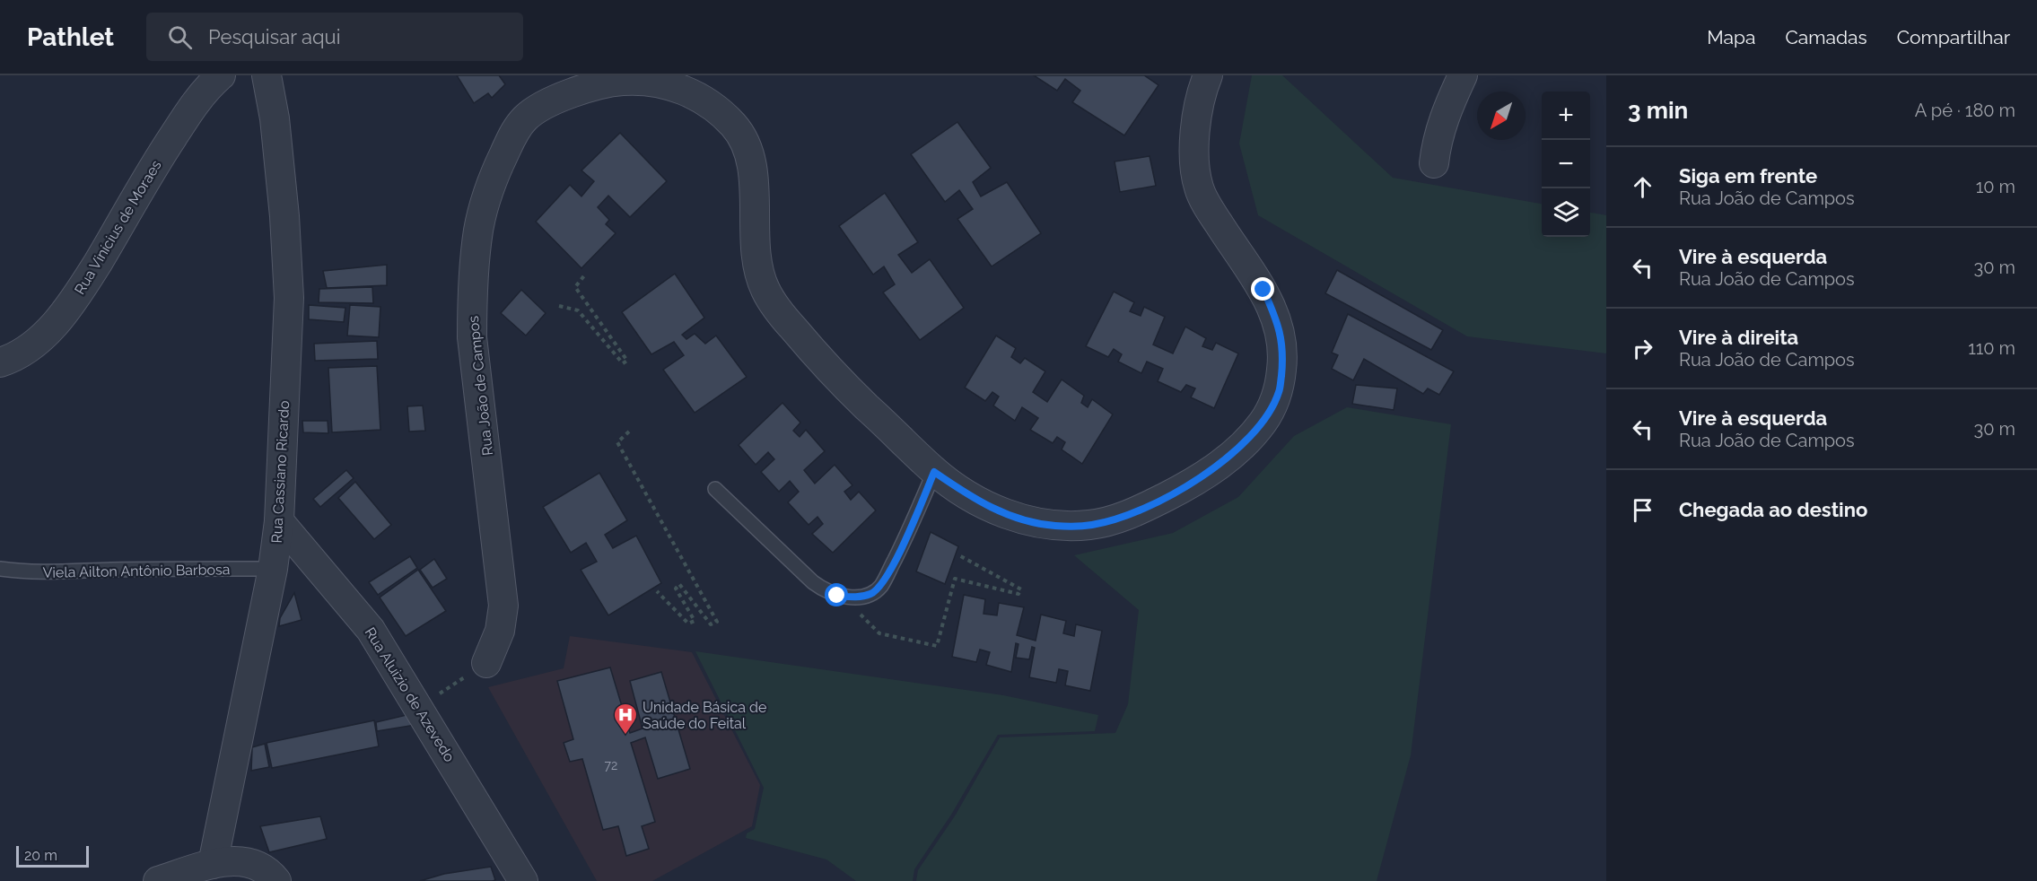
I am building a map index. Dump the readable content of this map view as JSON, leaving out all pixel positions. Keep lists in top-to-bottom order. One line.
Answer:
{"streets":{"street":["Rua Vinícius de Moraes","Rua João de Campos","Rua Cassiano Ricardo","Rua Aluizio de Azevedo"],"lane":["Viela Ailton Antônio Barbosa"]},"crossings":[["Rua Cassiano Ricardo","Viela Ailton Antônio Barbosa"],["Rua Cassiano Ricardo","Rua Aluizio de Azevedo"]],"places":{"hospital":["Unidade Básica de Saúde do Feital"]},"house_numbers":["72"],"scale_bar":"20 m","north":"bottom left","page":{"header":"Pathlet","search":"Pesquisar aqui","nav":["Mapa","Camadas","Compartilhar"],"heading":["3 min","A pé · 180 m"],"map_buttons":["+","−"],"list":[["Siga em frente","Rua João de Campos","10 m"],["Vire à esquerda","Rua João de Campos","30 m"],["Vire à direita","Rua João de Campos","110 m"],["Vire à esquerda","Rua João de Campos","30 m"],"Chegada ao destino"],"scale":"20 m"}}
